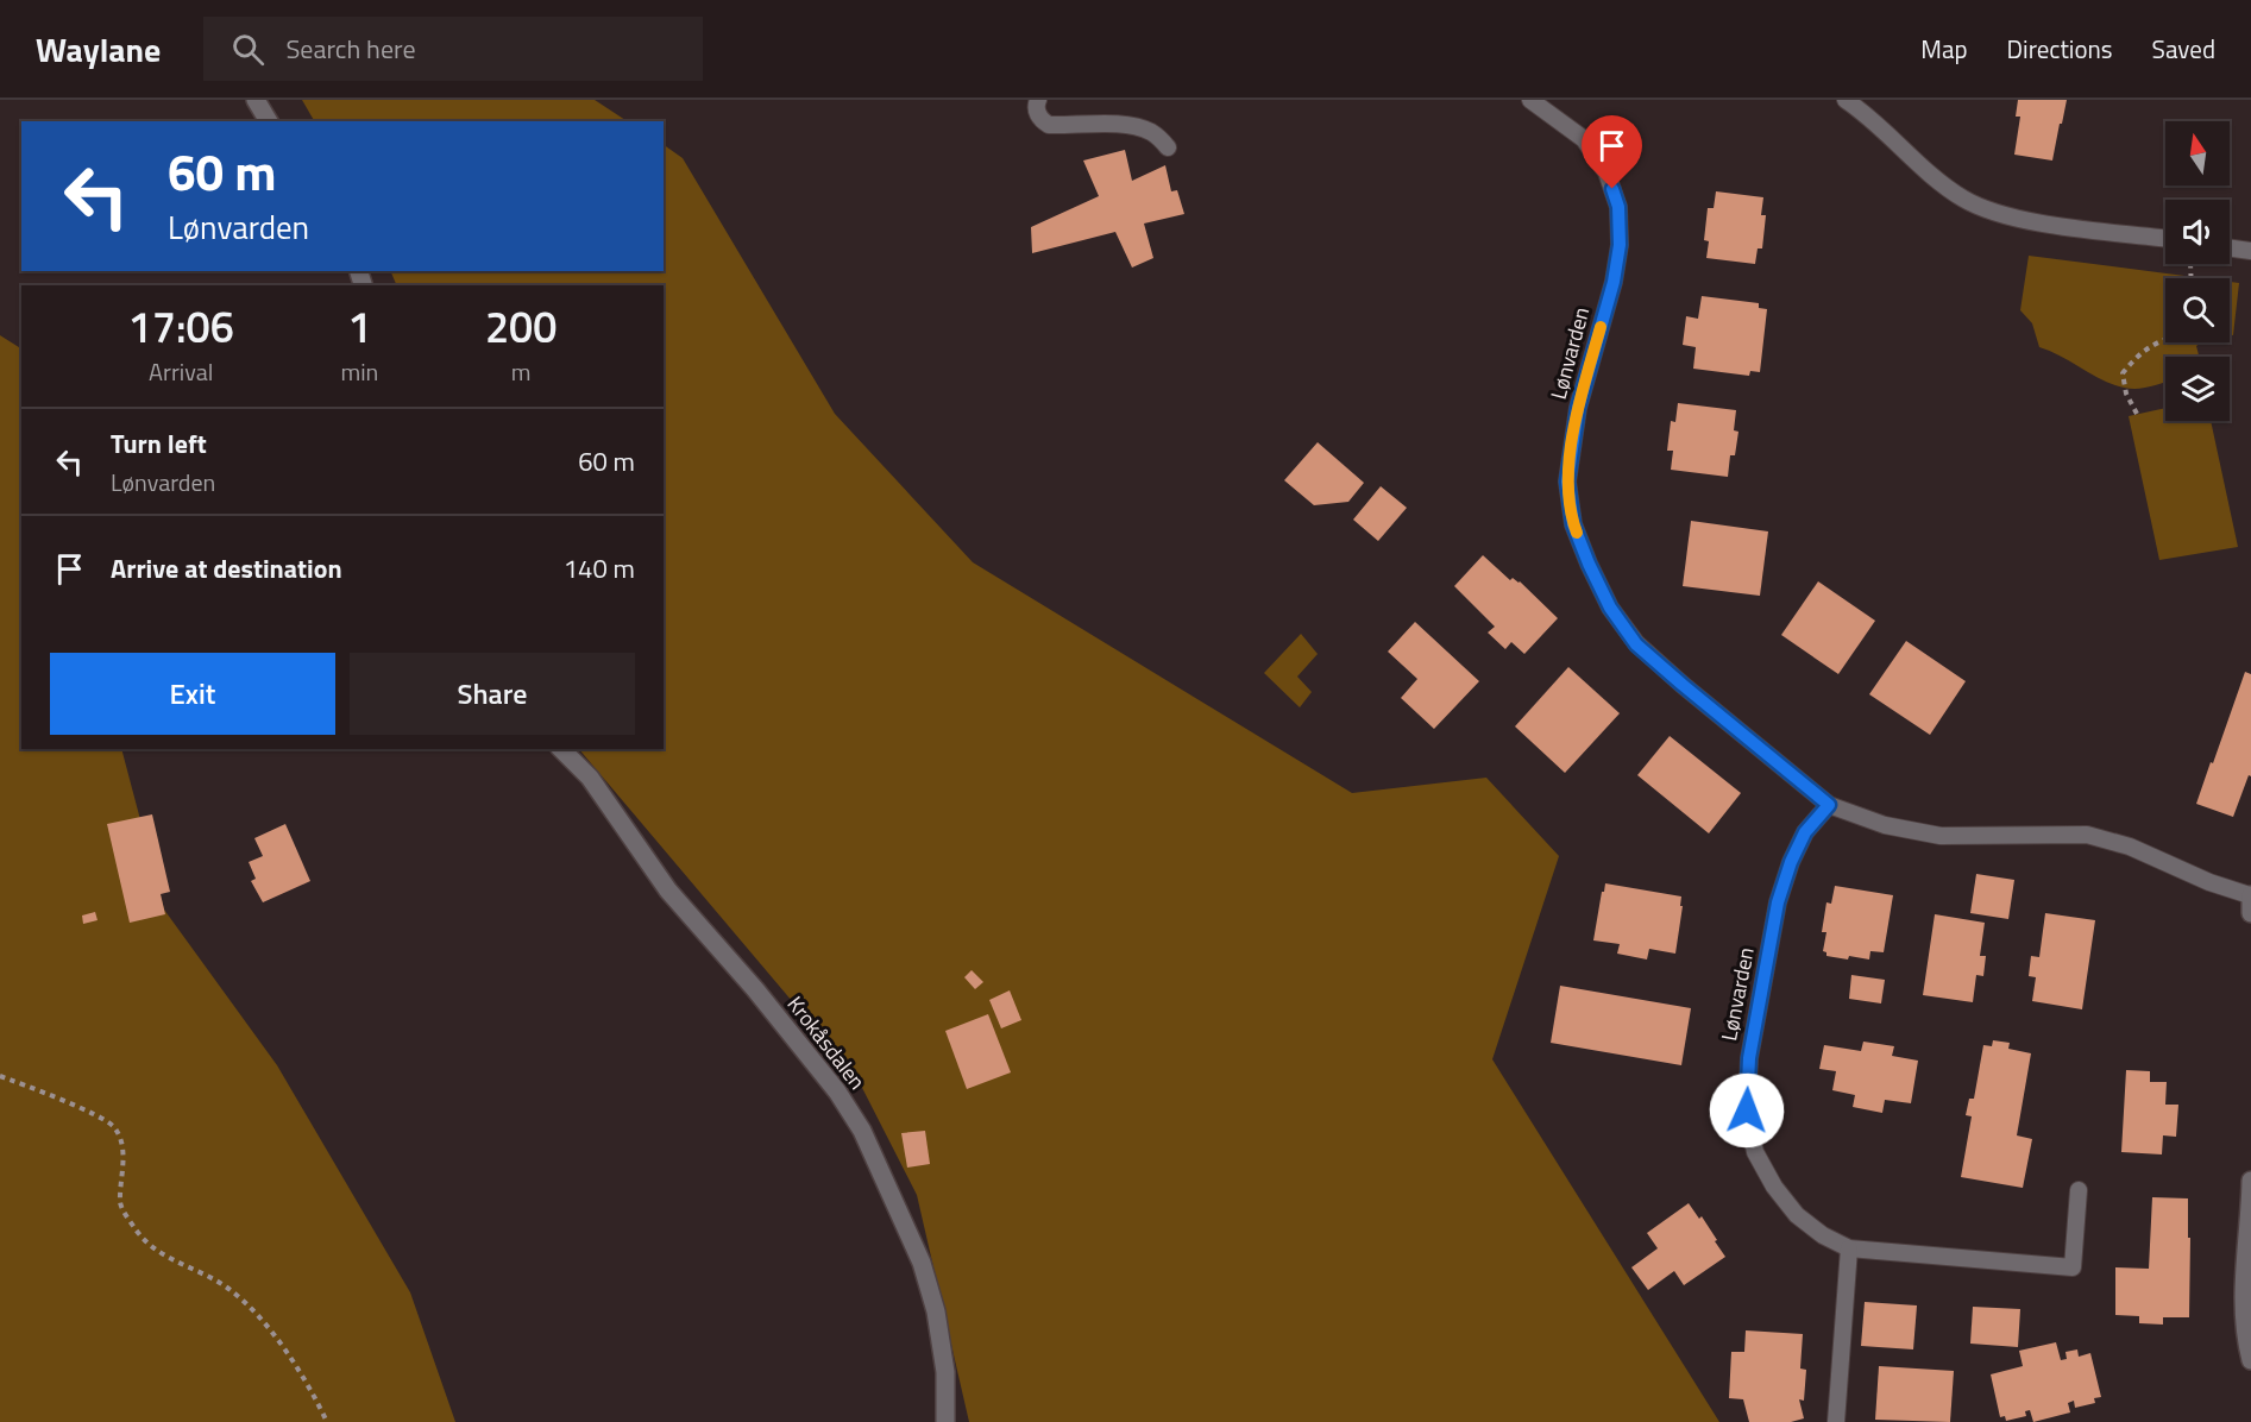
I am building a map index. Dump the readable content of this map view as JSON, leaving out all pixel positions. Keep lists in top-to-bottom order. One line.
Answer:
{"streets":{"street":["Lønvarden","Krokåsdalen"]},"north":"top","page":{"header":"Waylane","search":"Search here","nav":["Map","Directions","Saved"],"turn":["60 m","Lønvarden"],"eta":["17:06","Arrival","1","min","200","m"],"list":[{"name":"Turn left","note":"Lønvarden","value":"60 m"},{"name":"Arrive at destination","value":"140 m"}],"buttons":["Exit","Share"]}}
